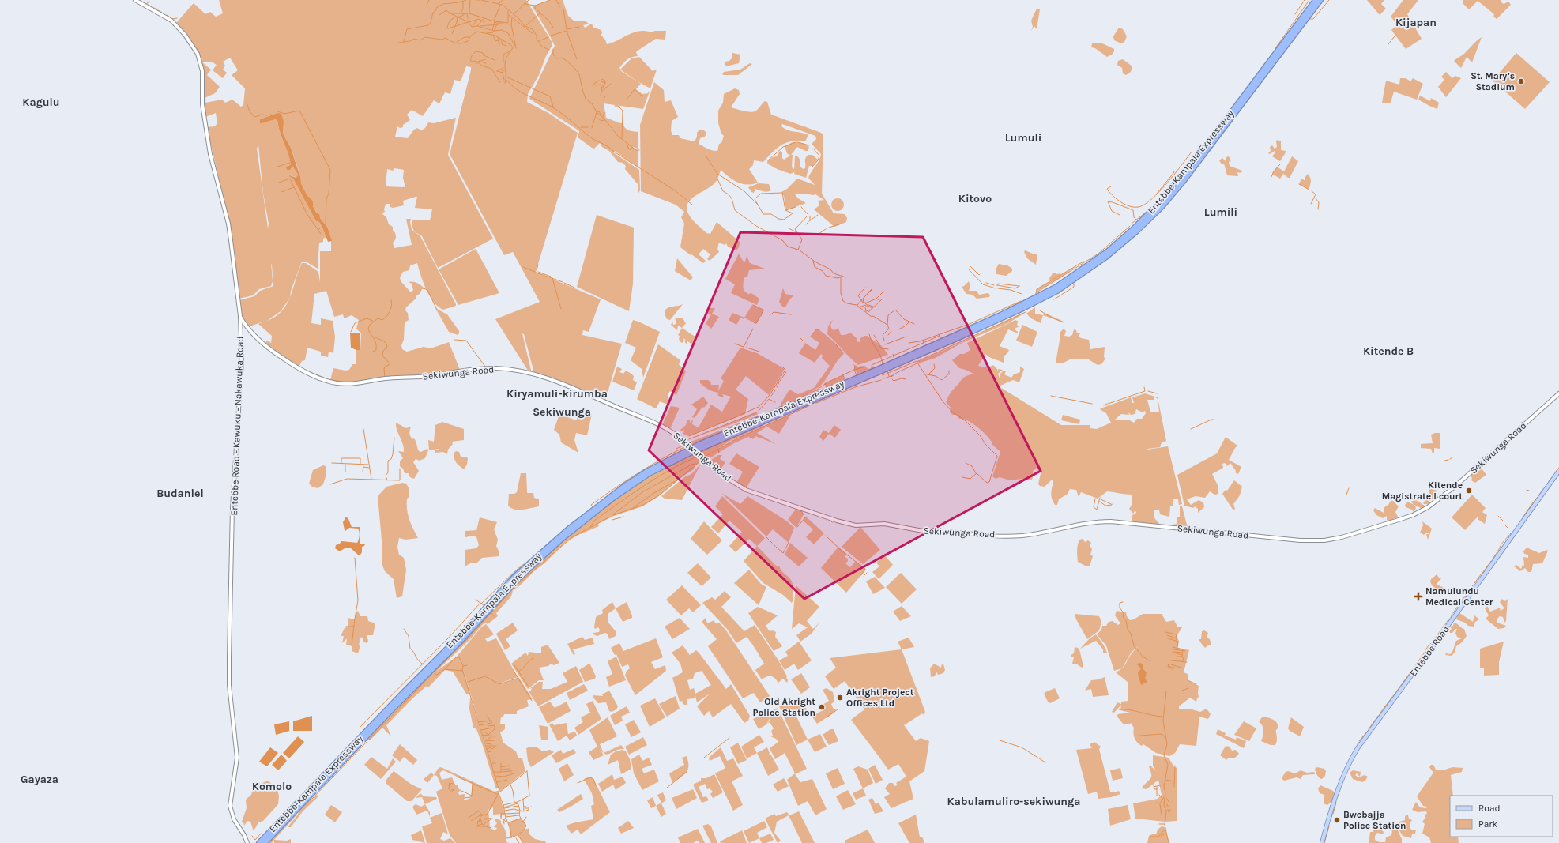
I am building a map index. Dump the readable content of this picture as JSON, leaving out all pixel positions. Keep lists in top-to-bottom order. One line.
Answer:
{"streets":{"highway":["Entebbe-Kampala Expressway"],"main road":["Sekiwunga Road","Entebbe Road - Kawuku - Nakawuka Road","Entebbe Road"]},"crossings":[["Sekiwunga Road","Entebbe Road - Kawuku - Nakawuka Road"]],"districts":["Kijapan","Kagulu","Lumuli","Kitovo","Lumili","Kitende B","Kiryamuli-kirumba","Sekiwunga","Budaniel","Gayaza","Komolo","Kabulamuliro-sekiwunga"],"places":{"other":["St. Mary’s Stadium","Kitende Magistrate I court","Akright Project Offices Ltd","Old Akright Police Station","Bwebajja Police Station"],"health":["Namulundu Medical Center"]},"legend":["Road","Park"]}
